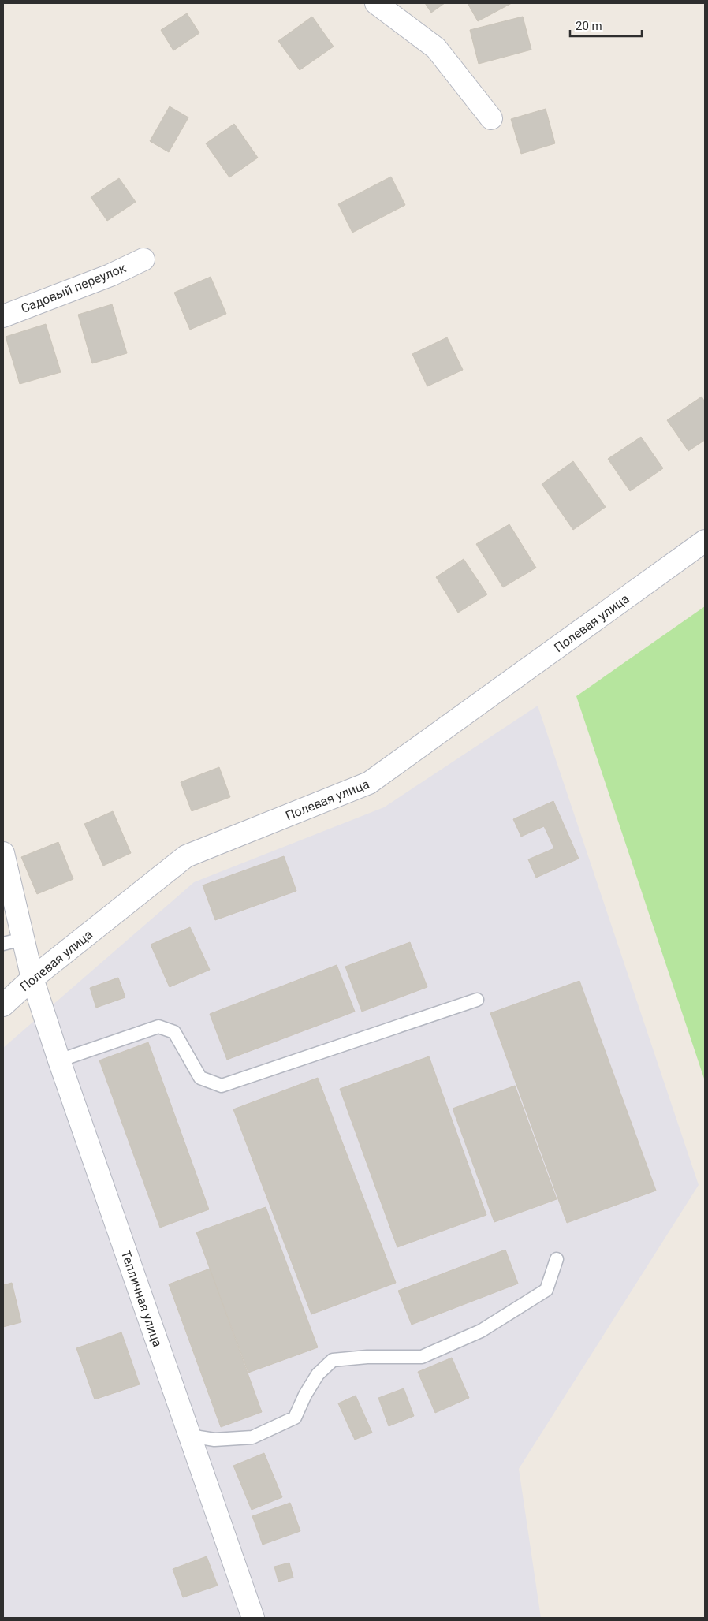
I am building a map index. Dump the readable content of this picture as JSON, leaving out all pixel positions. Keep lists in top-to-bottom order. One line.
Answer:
{"streets":{"street":["Садовый переулок","Полевая улица","Тепличная улица"]},"crossings":[["Полевая улица","Тепличная улица"]],"scale_bar":"20 m"}
